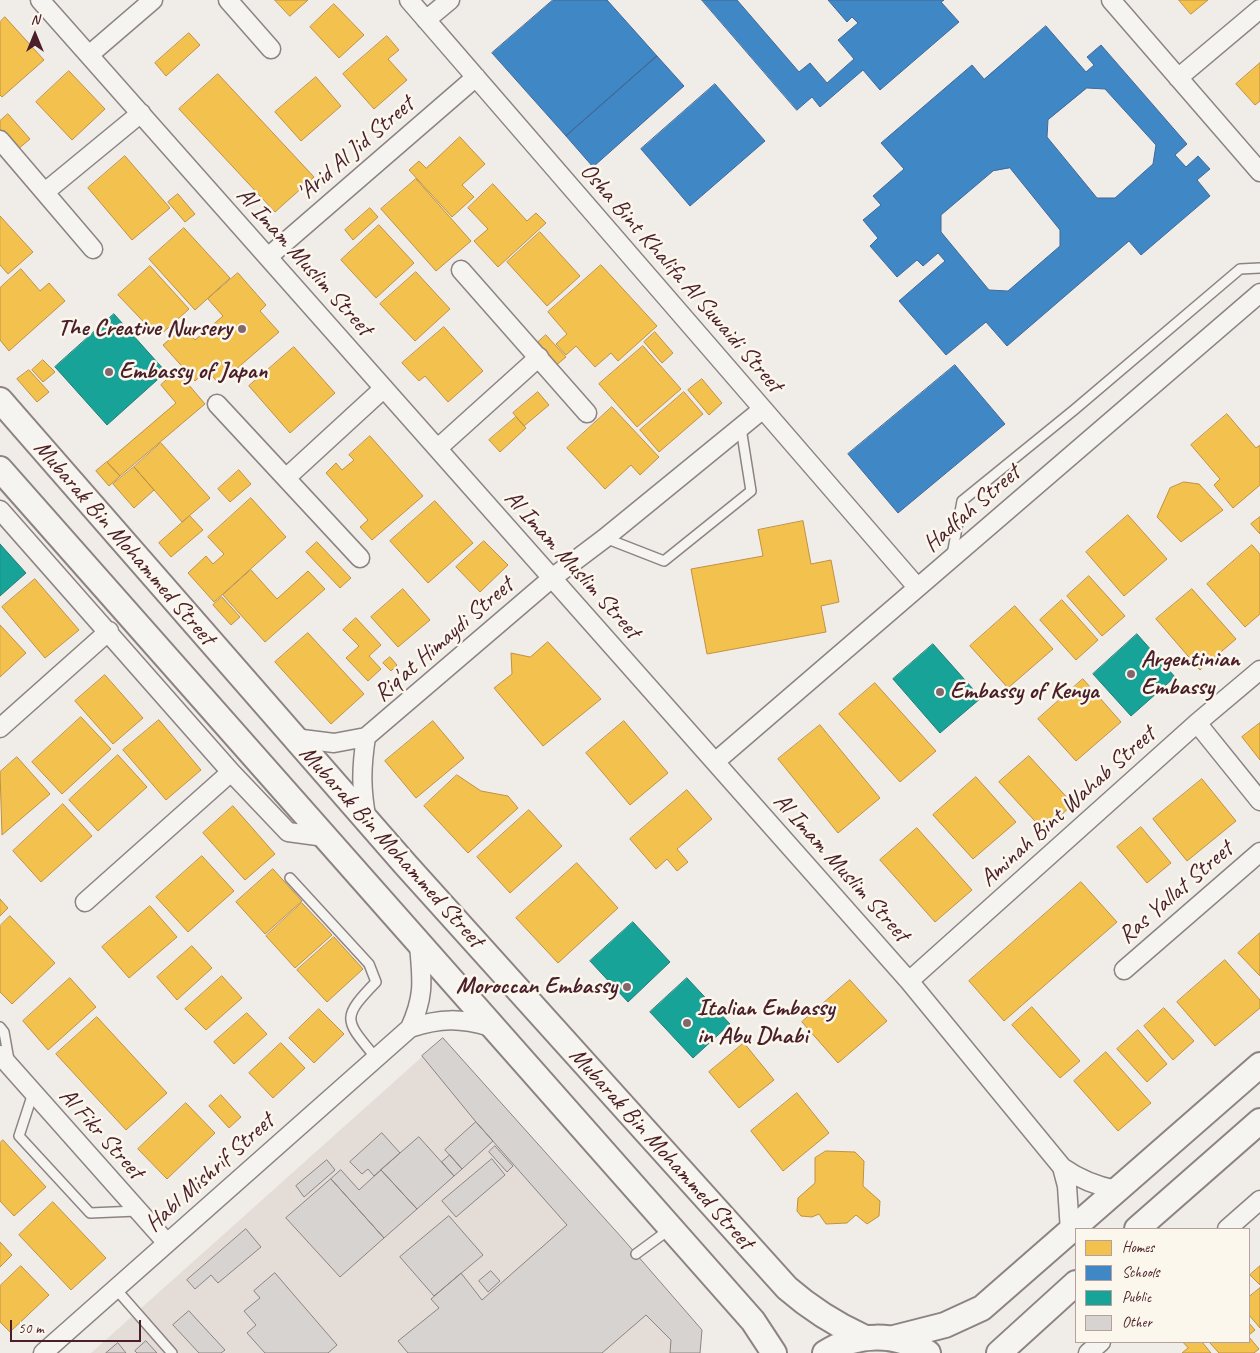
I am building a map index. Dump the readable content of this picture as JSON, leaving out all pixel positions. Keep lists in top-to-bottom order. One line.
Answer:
{"streets":{"main road":["Mubarak Bin Mohammed Street"],"street":["'Arid Al Jid Street","Al Imam Muslim Street","Osha Bint Khalifa Al Suwaidi Street","Hadfah Street","Riq'at Himaydi Street","Aminah Bint Wahab Street","Ras Yallat Street","Al Fikr Street","Habl Mishrif Street"]},"crossings":[["'Arid Al Jid Street","Al Imam Muslim Street"],["'Arid Al Jid Street","Osha Bint Khalifa Al Suwaidi Street"],["Al Imam Muslim Street","Hadfah Street"],["Al Imam Muslim Street","Riq'at Himaydi Street"],["Al Imam Muslim Street","Aminah Bint Wahab Street"],["Osha Bint Khalifa Al Suwaidi Street","Hadfah Street"],["Osha Bint Khalifa Al Suwaidi Street","Riq'at Himaydi Street"],["Mubarak Bin Mohammed Street","Habl Mishrif Street"],["Al Fikr Street","Habl Mishrif Street"]],"places":["The Creative Nursery","Embassy of Japan","Argentinian Embassy","Embassy of Kenya","Moroccan Embassy","Italian Embassy in Abu Dhabi"],"legend":["Homes","Schools","Public","Other"],"scale_bar":"50 m","north":"top"}
